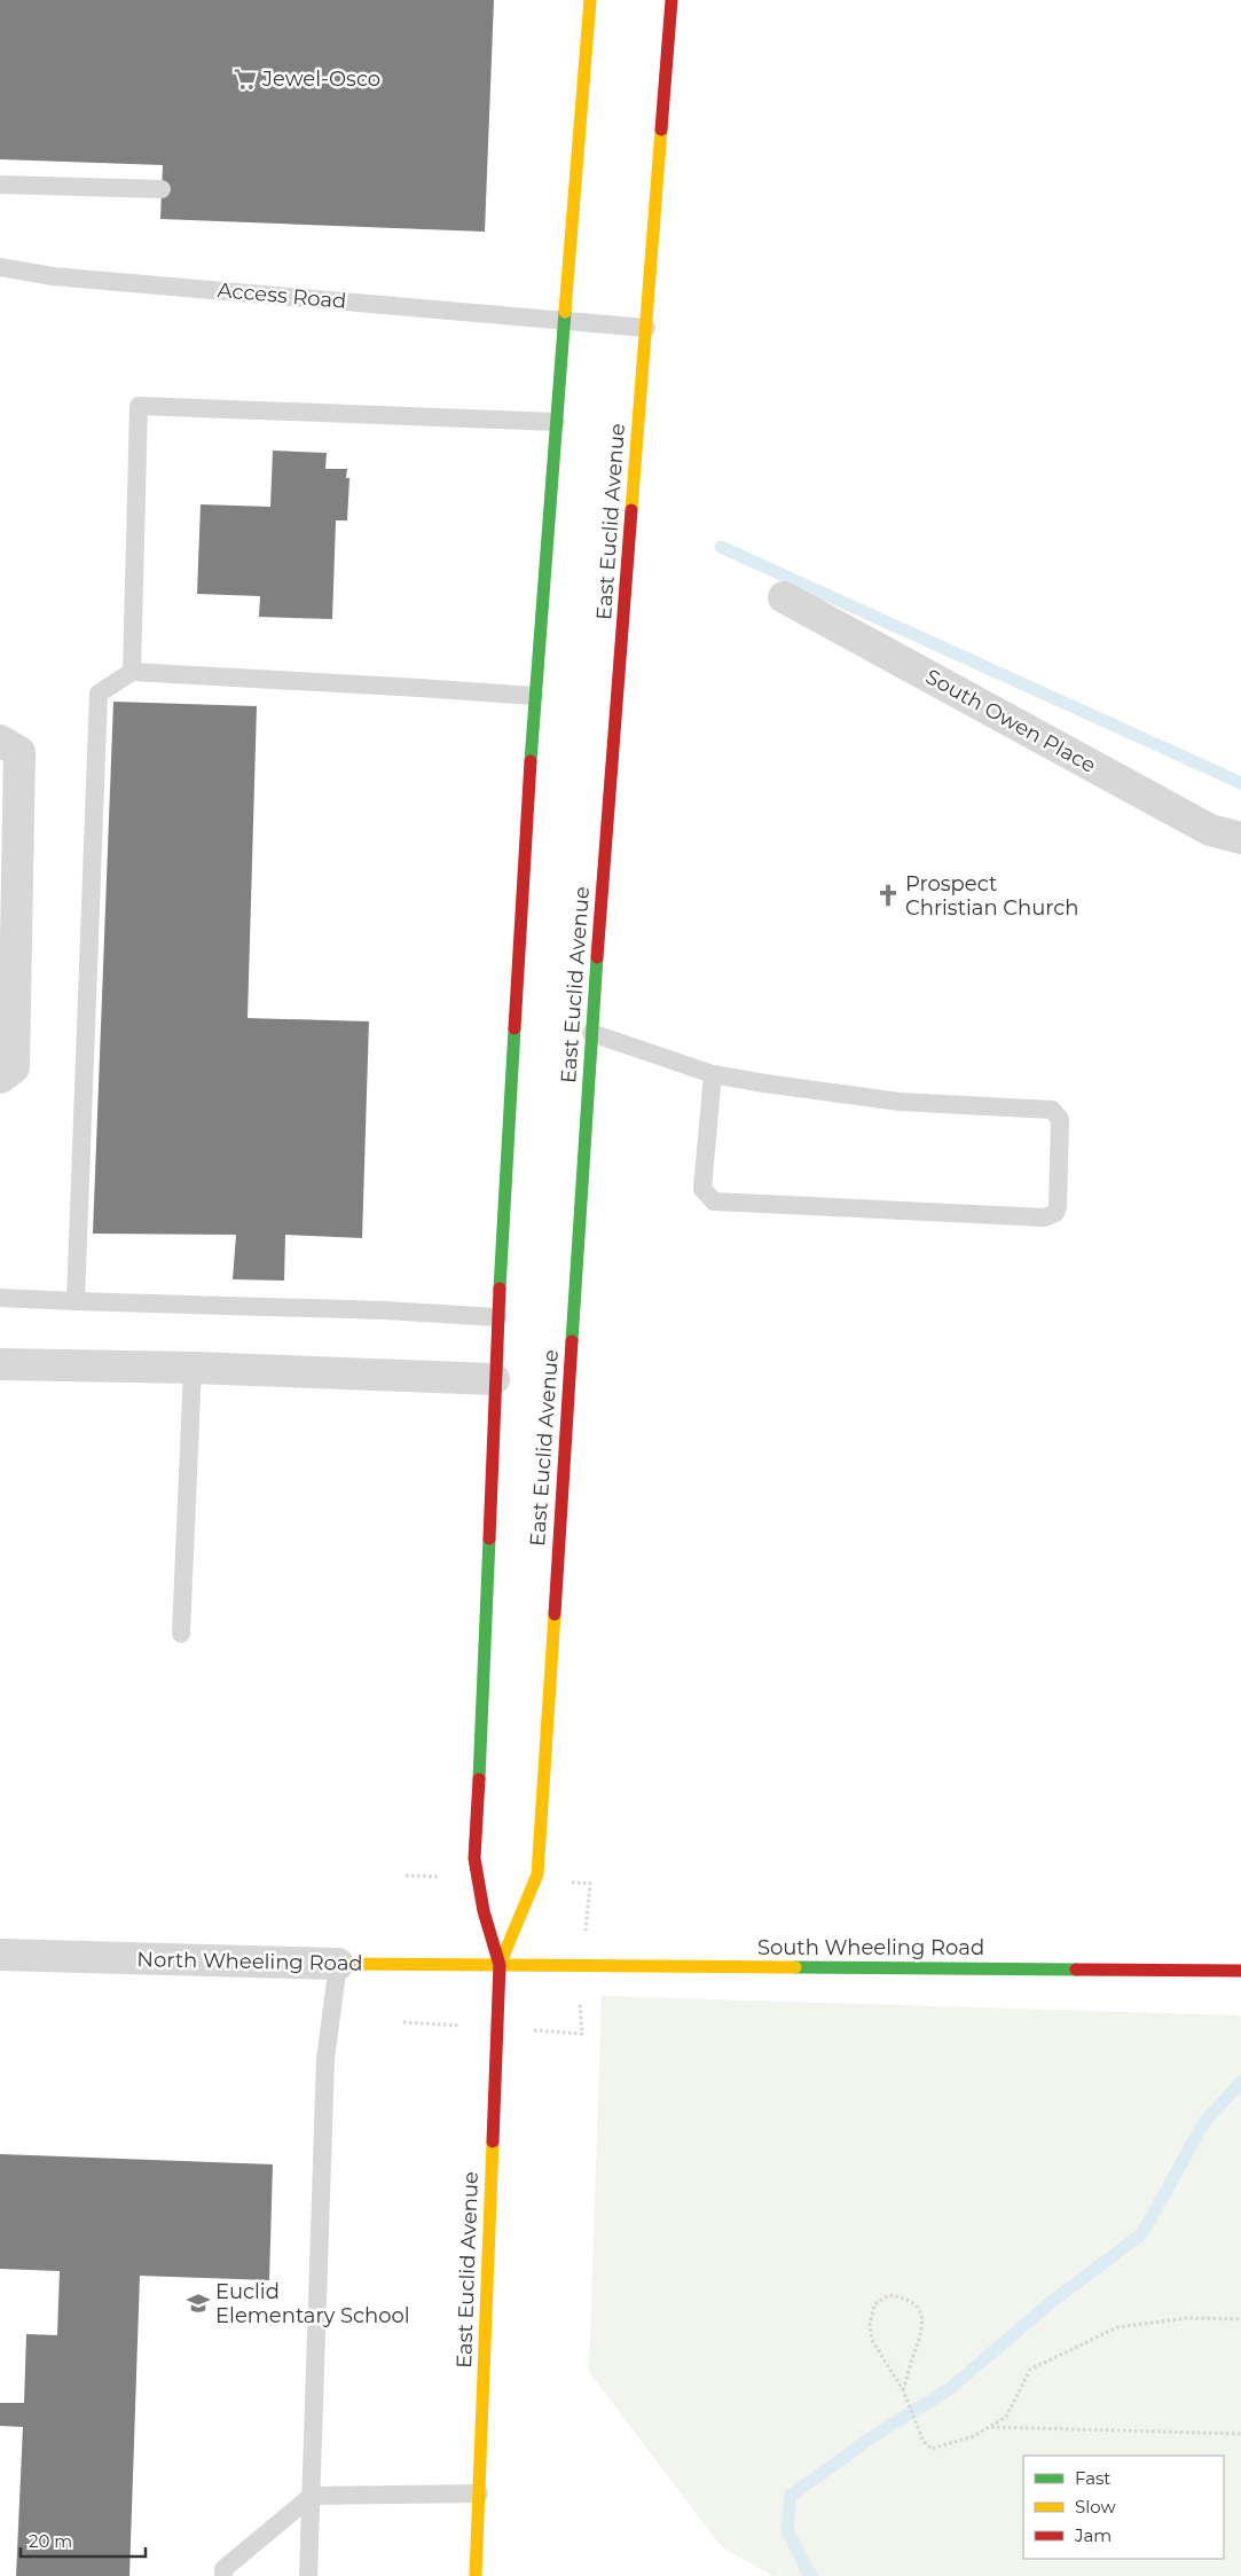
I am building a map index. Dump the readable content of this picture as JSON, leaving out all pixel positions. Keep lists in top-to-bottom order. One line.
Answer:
{"streets":{"main road":["East Euclid Avenue","South Wheeling Road","North Wheeling Road"],"street":["South Owen Place"],"lane":["Access Road"]},"crossings":[["Access Road","East Euclid Avenue"],["East Euclid Avenue","South Wheeling Road"],["East Euclid Avenue","North Wheeling Road"],["South Wheeling Road","North Wheeling Road"]],"places":{"supermarket":["Jewel-Osco"],"church":["Prospect Christian Church"],"school or university":["Euclid Elementary School"]},"legend":["Fast","Slow","Jam"],"scale_bar":"20 m"}
